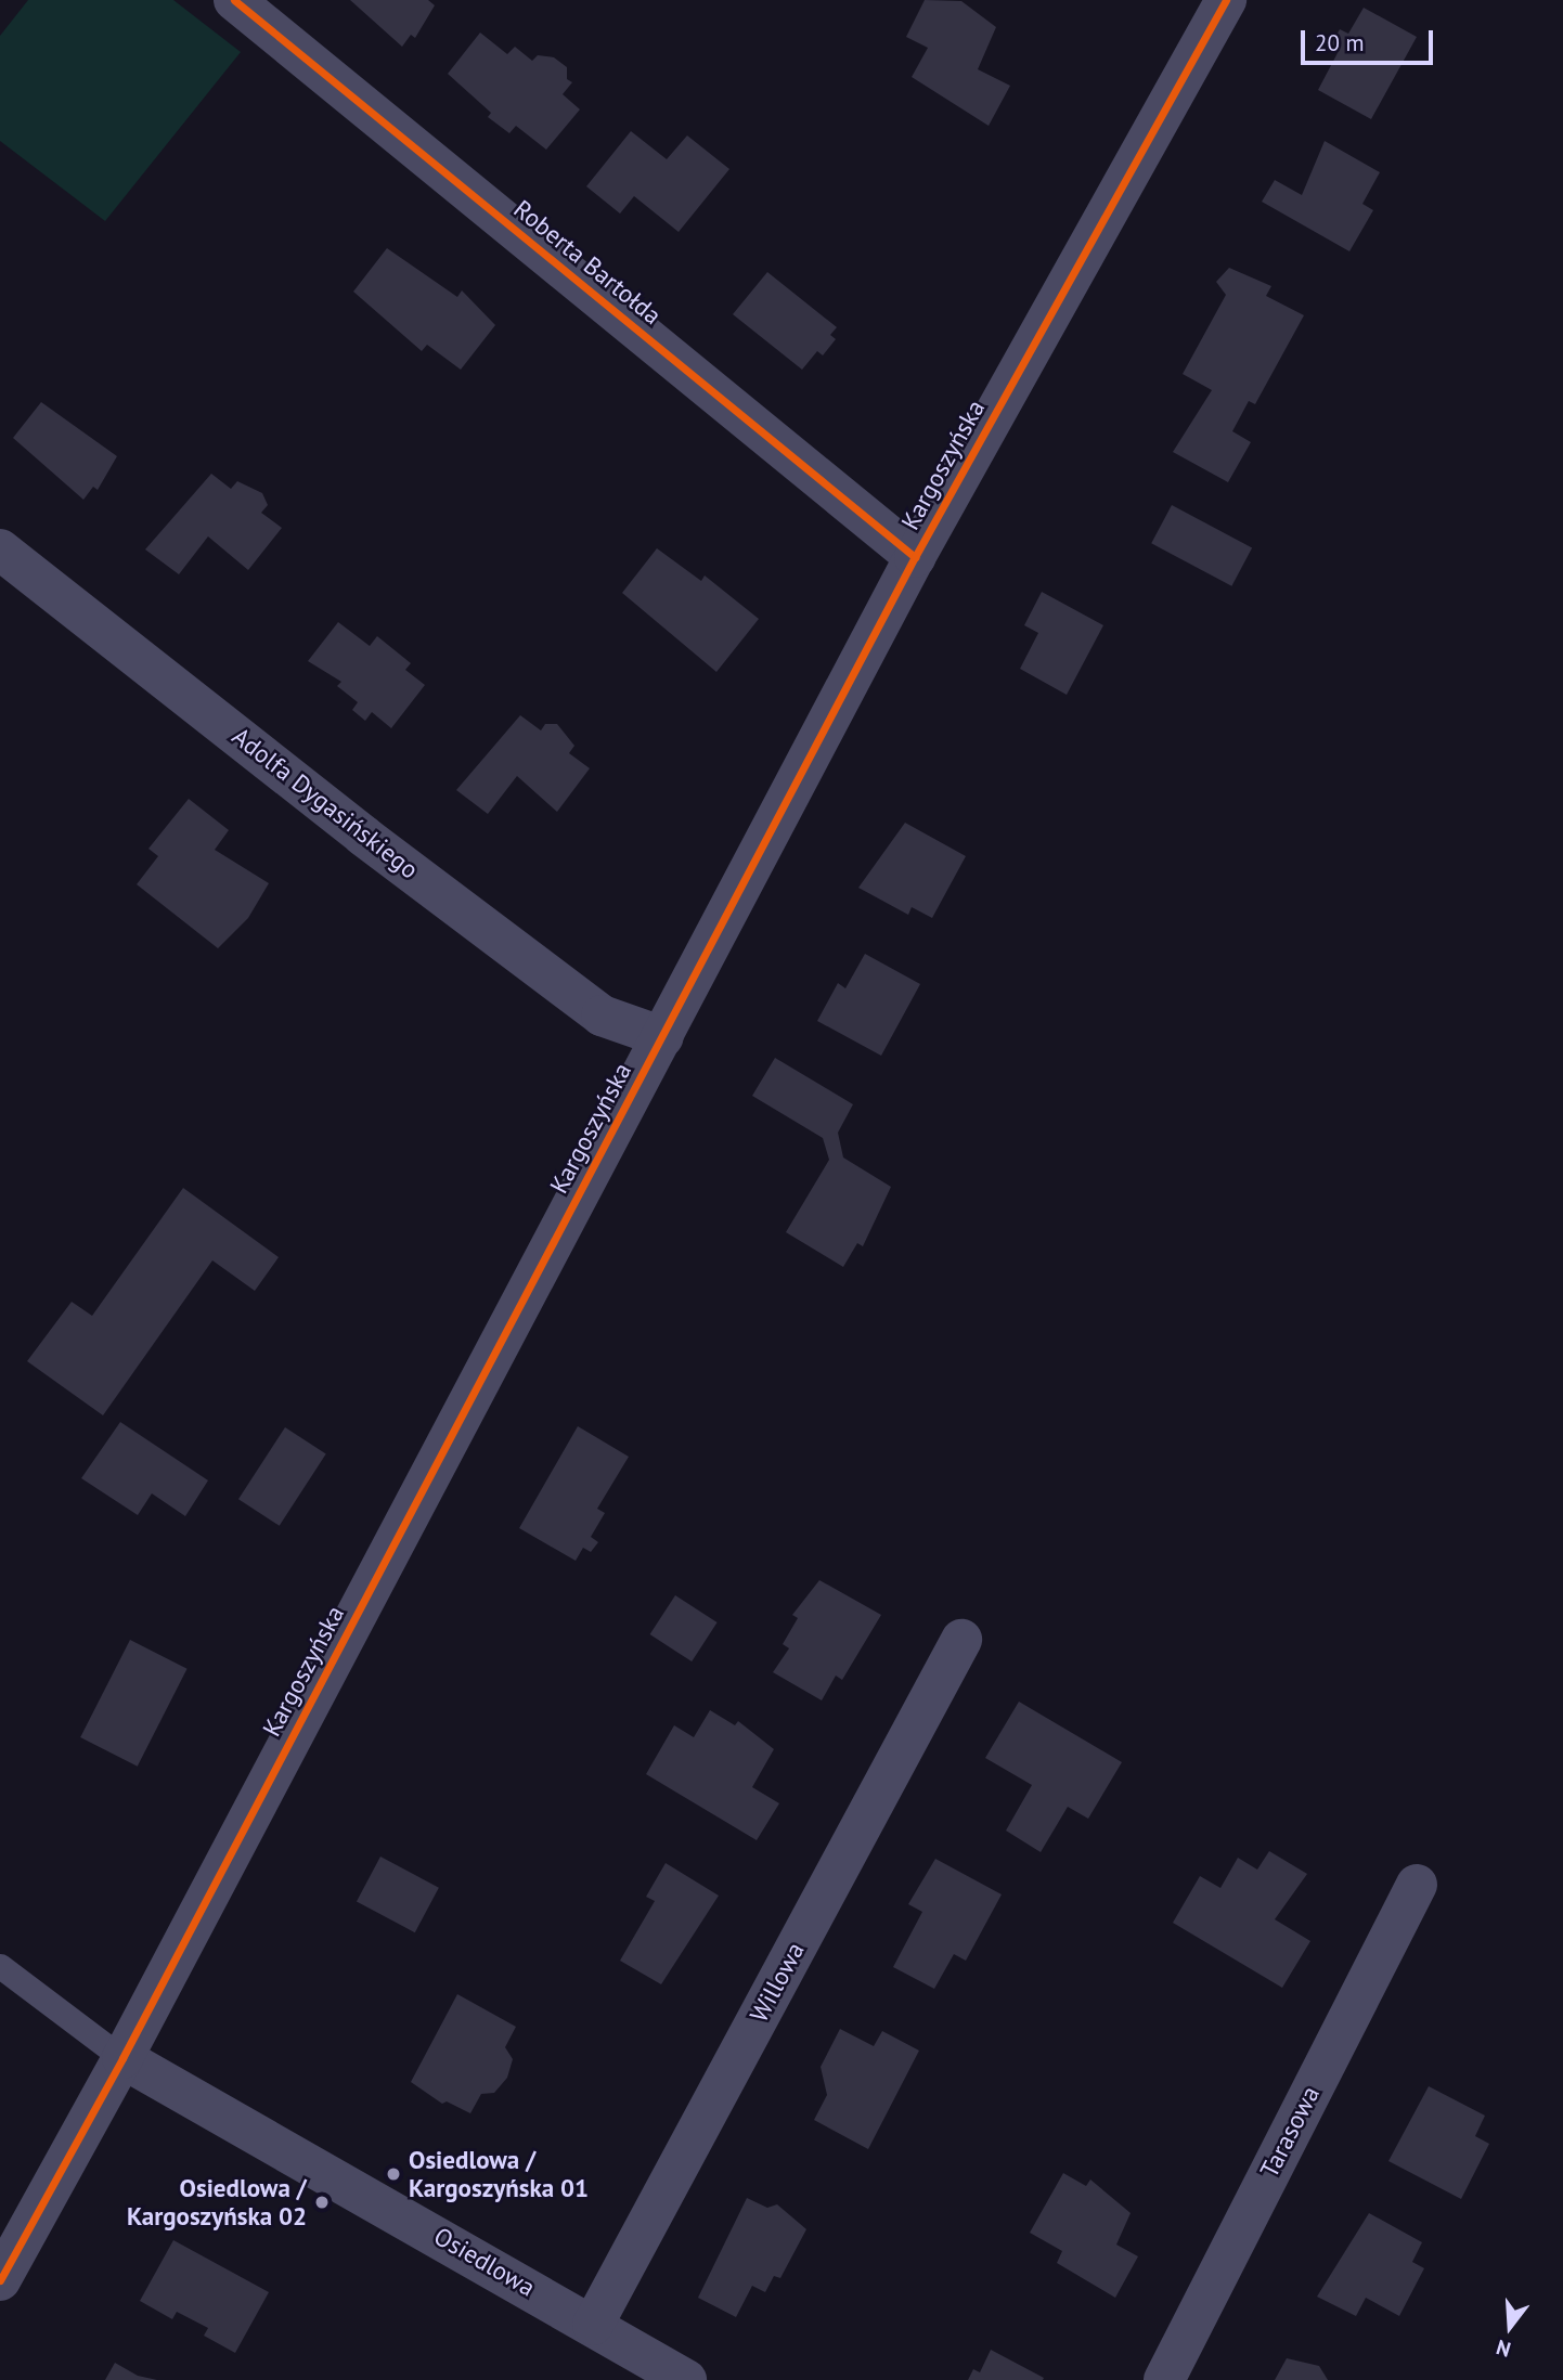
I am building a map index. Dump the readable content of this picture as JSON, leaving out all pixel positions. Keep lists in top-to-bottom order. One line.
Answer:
{"streets":{"street":["Roberta Bartołda","Kargoszyńska","Adolfa Dygasińskiego","Willowa","Tarasowa","Osiedlowa"]},"crossings":[["Roberta Bartołda","Kargoszyńska"],["Kargoszyńska","Adolfa Dygasińskiego"],["Kargoszyńska","Osiedlowa"],["Willowa","Osiedlowa"]],"places":["Osiedlowa / Kargoszyńska 01","Osiedlowa / Kargoszyńska 02"],"scale_bar":"20 m","north":"bottom"}
